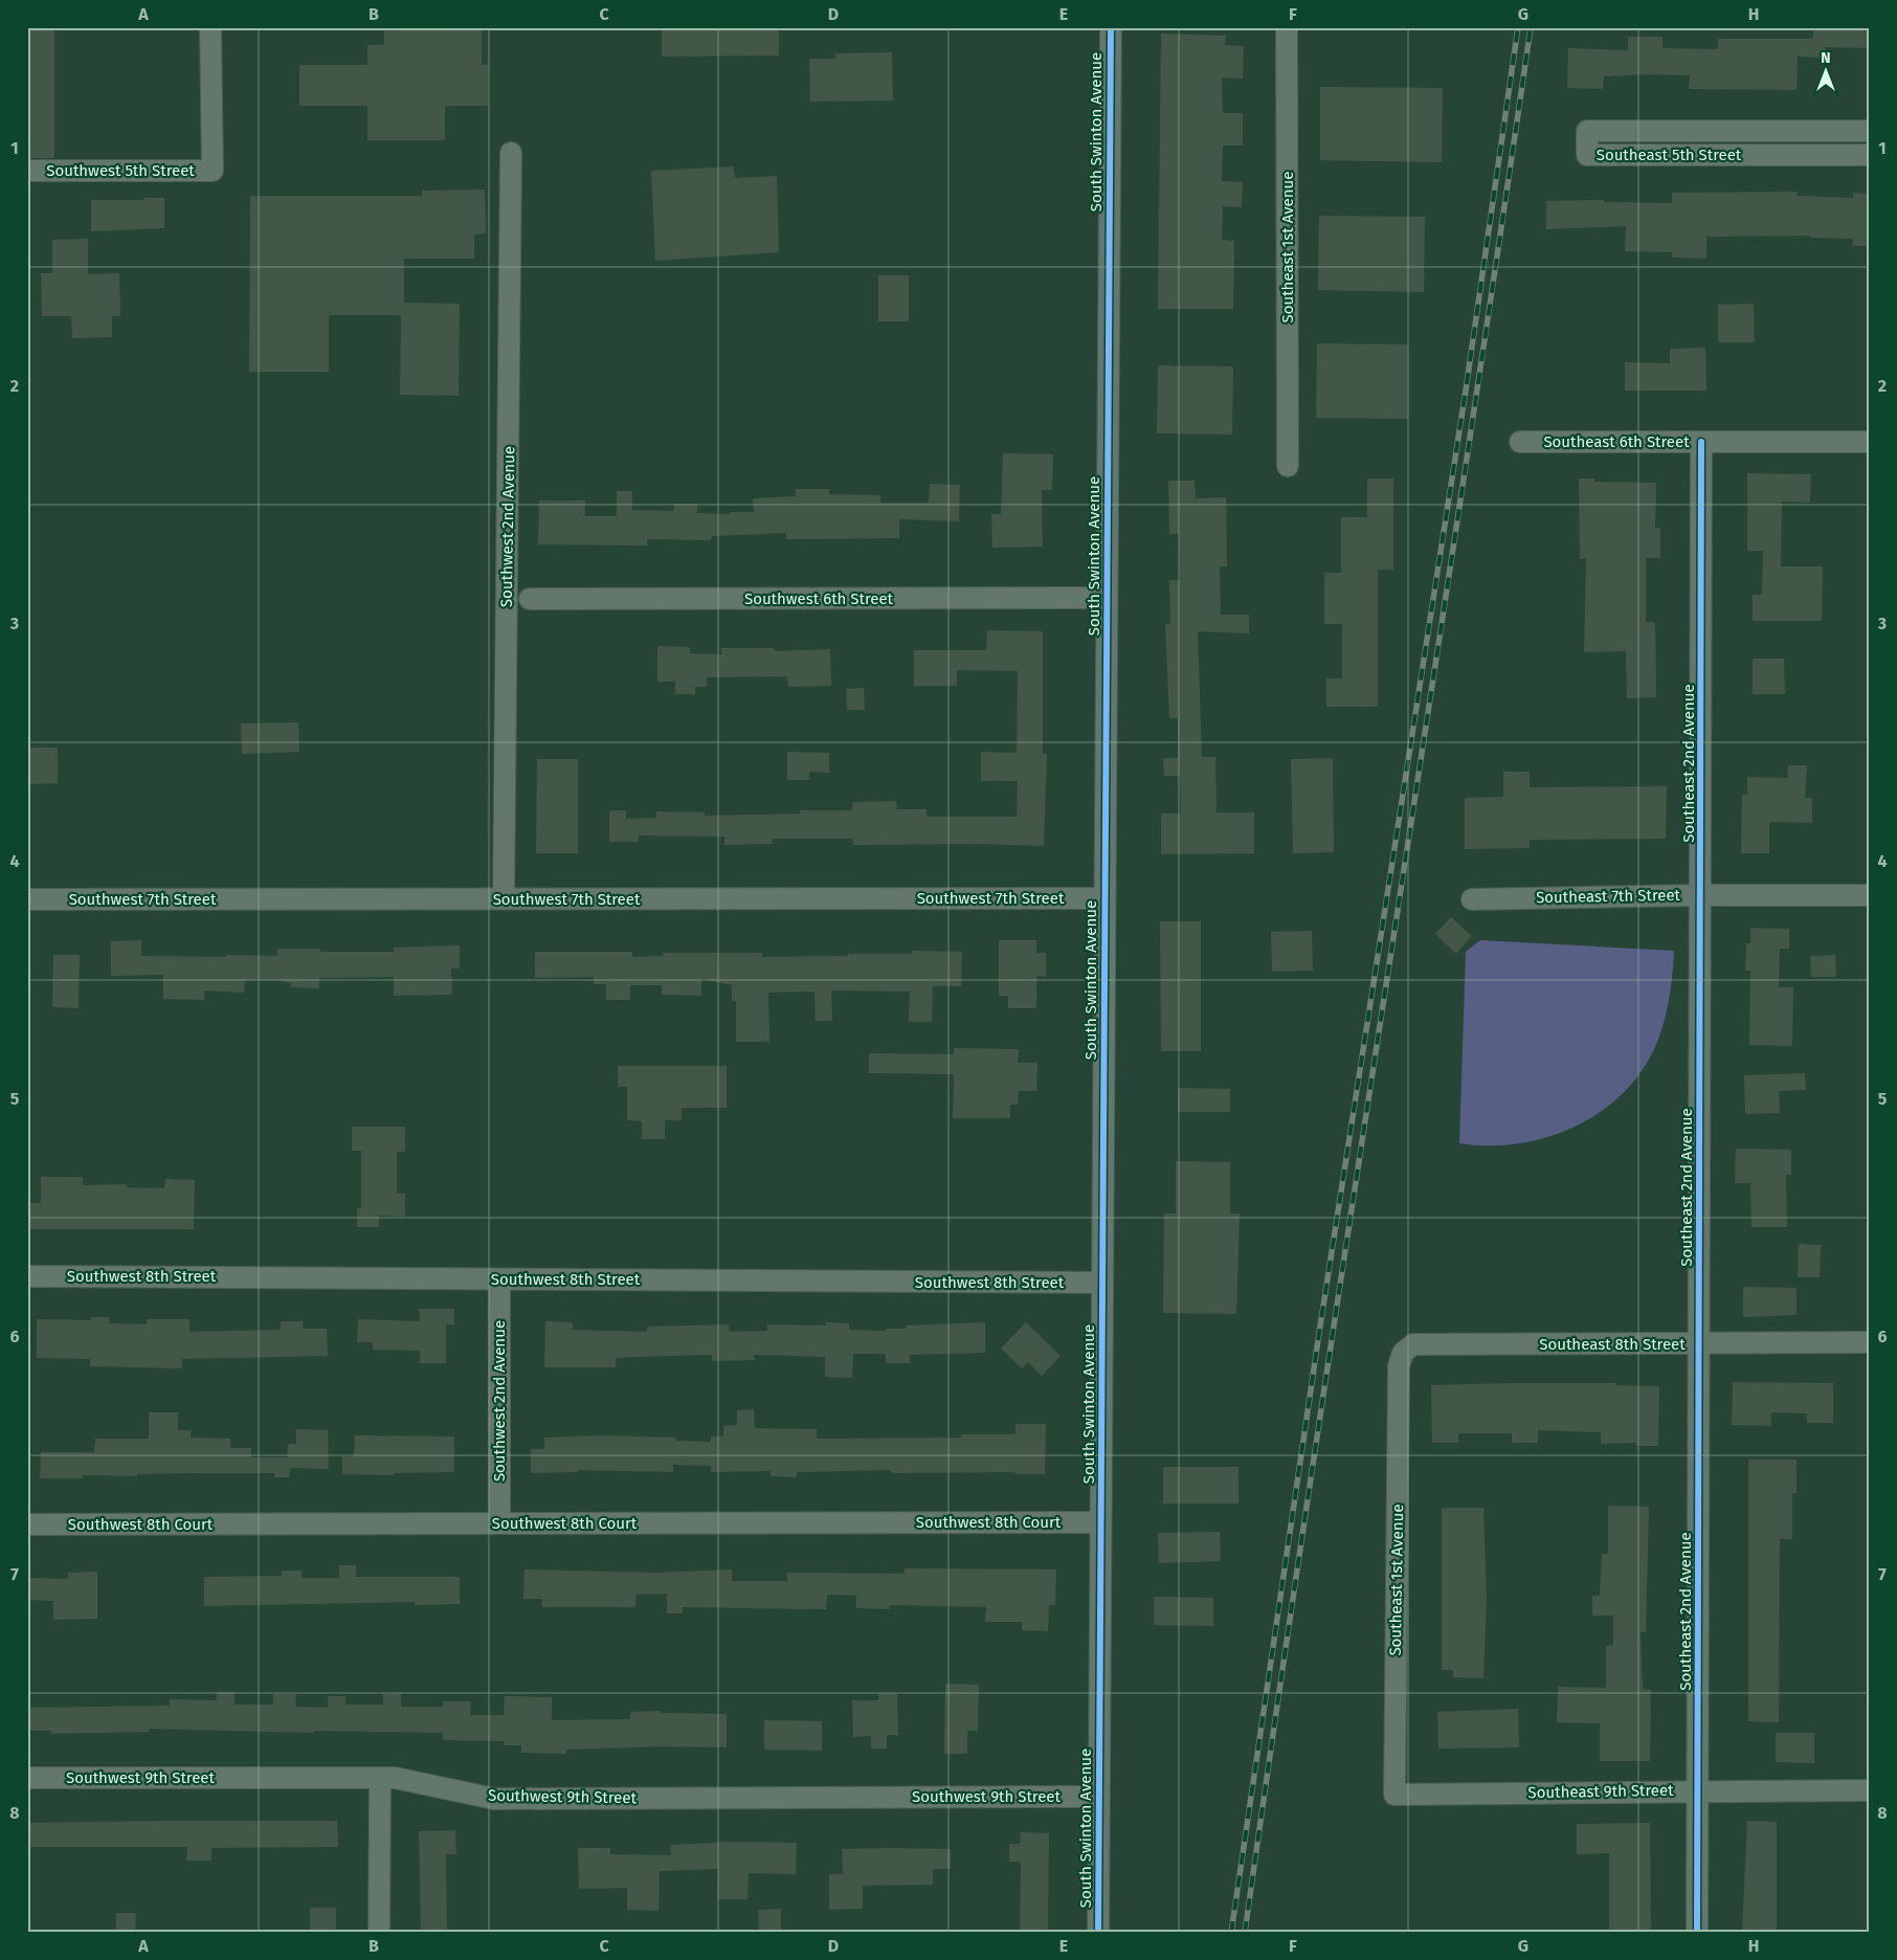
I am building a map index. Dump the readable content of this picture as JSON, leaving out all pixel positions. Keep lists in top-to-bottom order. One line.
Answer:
{"streets":{"street":["South Swinton Avenue","Southeast 5th Street","Southwest 5th Street","Southeast 1st Avenue","Southeast 6th Street","Southwest 2nd Avenue","Southwest 6th Street","Southeast 2nd Avenue","Southeast 7th Street","Southwest 7th Street","Southwest 8th Street","Southeast 8th Street","Southwest 8th Court","Southwest 9th Street","Southeast 9th Street"]},"crossings":[["South Swinton Avenue","Southwest 6th Street"],["South Swinton Avenue","Southwest 7th Street"],["South Swinton Avenue","Southwest 8th Street"],["South Swinton Avenue","Southwest 8th Court"],["South Swinton Avenue","Southwest 9th Street"],["Southeast 1st Avenue","Southeast 8th Street"],["Southeast 1st Avenue","Southeast 9th Street"],["Southeast 6th Street","Southeast 2nd Avenue"],["Southwest 2nd Avenue","Southwest 7th Street"],["Southwest 2nd Avenue","Southwest 8th Street"],["Southwest 2nd Avenue","Southwest 8th Court"],["Southeast 2nd Avenue","Southeast 7th Street"],["Southeast 2nd Avenue","Southeast 8th Street"],["Southeast 2nd Avenue","Southeast 9th Street"]],"north":"top","grid":{"columns":["A","B","C","D","E","F","G","H"],"rows":["1","2","3","4","5","6","7","8"]}}
